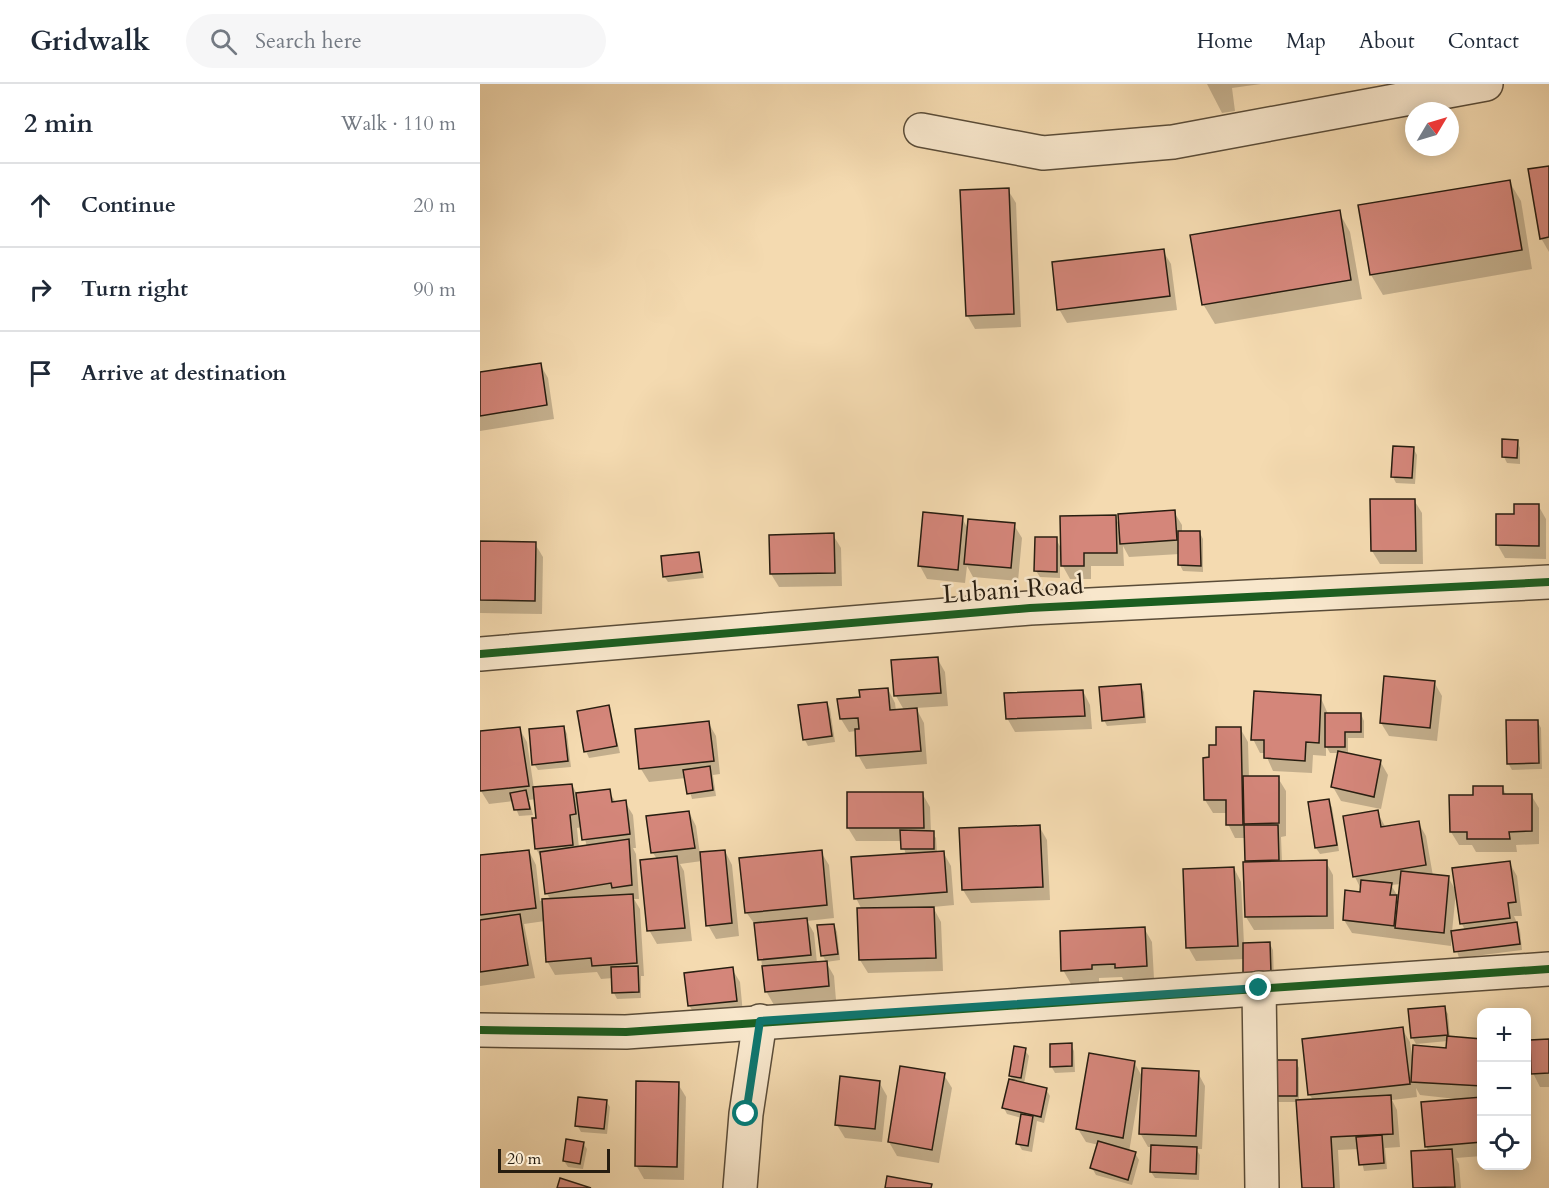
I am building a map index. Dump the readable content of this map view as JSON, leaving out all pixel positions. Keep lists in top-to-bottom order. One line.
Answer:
{"streets":{"street":["Lubani Road"]},"scale_bar":"20 m","north":"top right","page":{"header":"Gridwalk","search":"Search here","nav":["Home","Map","About","Contact"],"heading":["2 min","Walk · 110 m"],"list":[["Continue","20 m"],["Turn right","90 m"],"Arrive at destination"],"map_buttons":["+","−"],"scale":"20 m"}}
